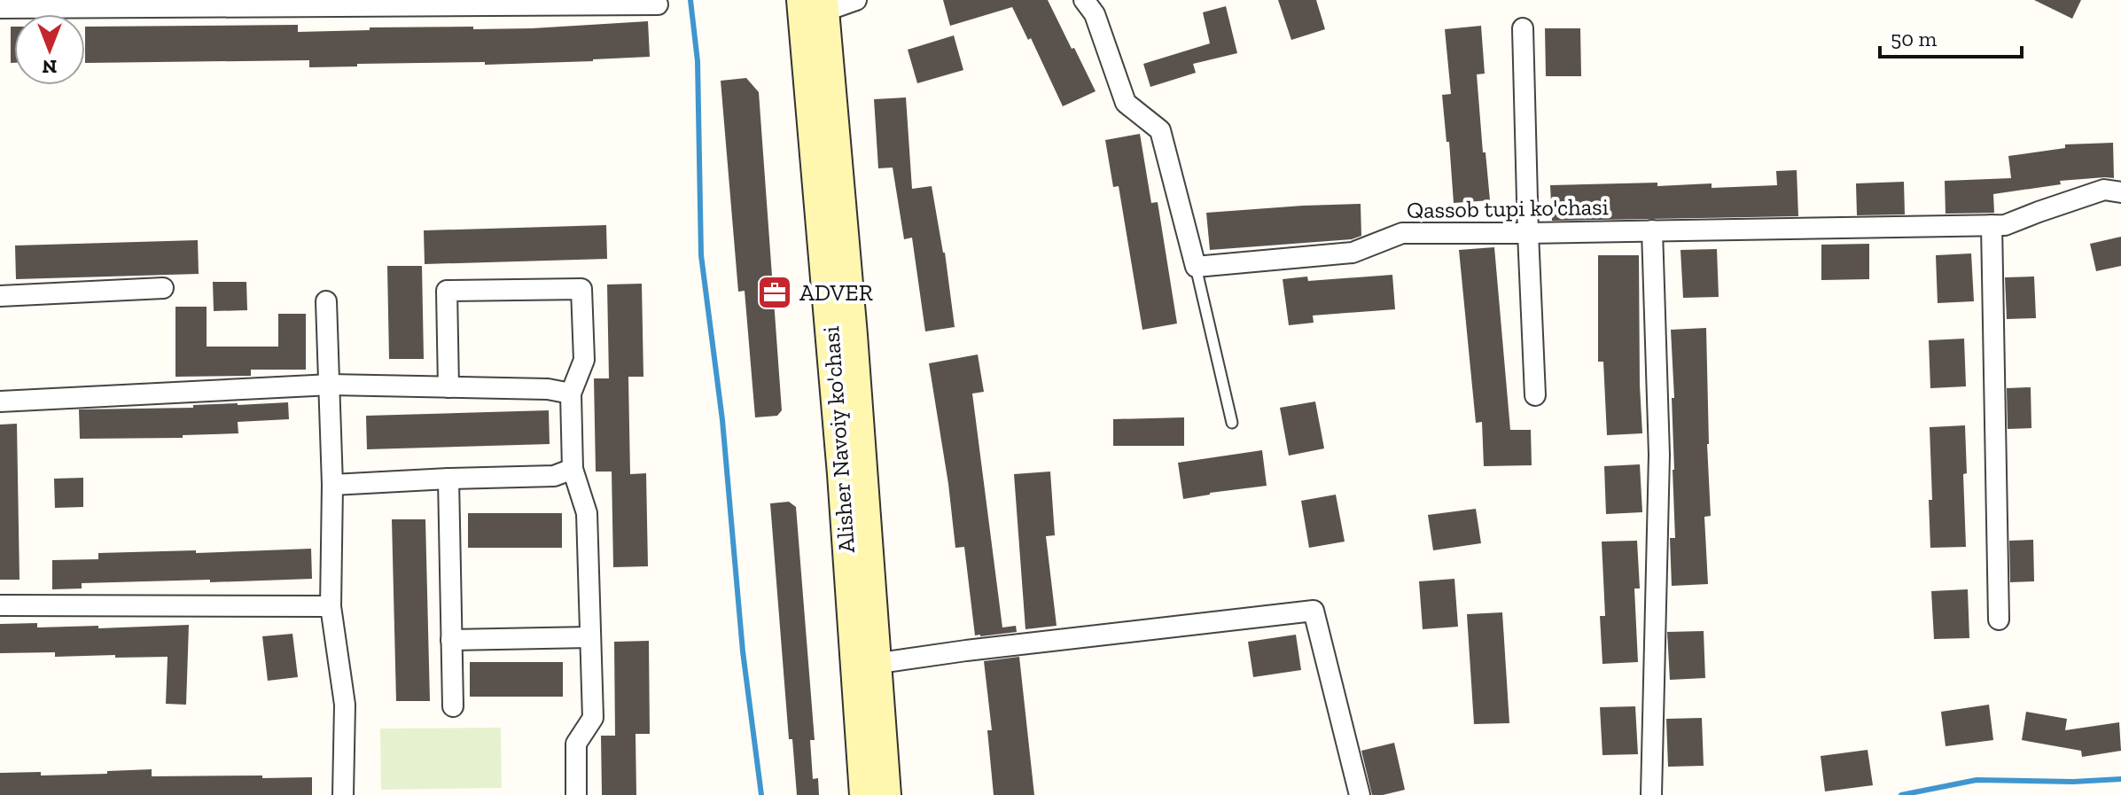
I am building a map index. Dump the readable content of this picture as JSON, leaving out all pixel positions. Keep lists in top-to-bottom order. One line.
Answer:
{"streets":{"main road":["Alisher Navoiy ko'chasi"],"street":["Qassob tupi ko'chasi"]},"places":{"office":["ADVER"]},"scale_bar":"50 m","north":"bottom"}
